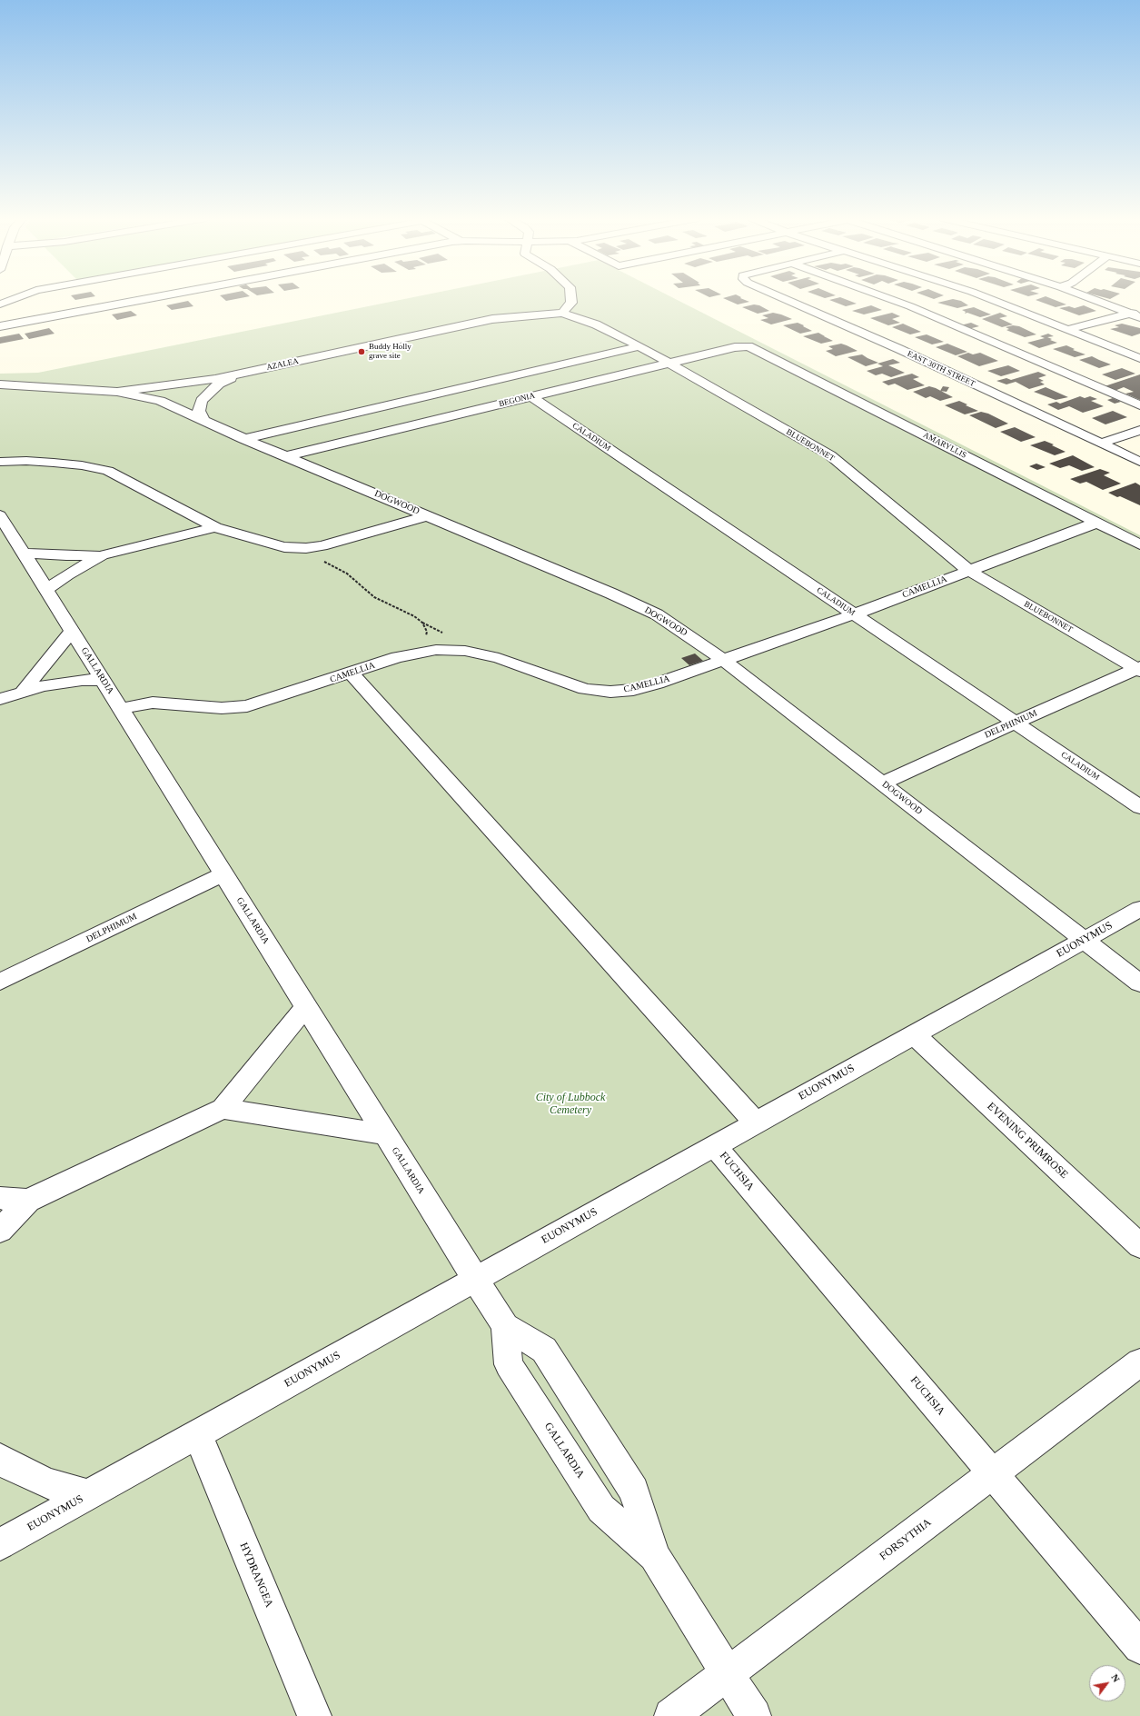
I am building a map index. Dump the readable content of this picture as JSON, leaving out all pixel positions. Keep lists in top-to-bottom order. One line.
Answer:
{"streets":{"street":["AZALEA","EAST 30TH STREET","BEGONIA","CALADIUM","BLUEBONNET","AMARYLLIS","DOGWOOD","CAMELLIA","GALLARDIA","DELPHINIUM","DELPHIMUM","EUONYMUS","EVENING PRIMROSE","FUCHSIA","FORSYTHIA","HYDRANGEA"]},"crossings":[["AZALEA","BLUEBONNET"],["AZALEA","DOGWOOD"],["BEGONIA","CALADIUM"],["BEGONIA","BLUEBONNET"],["BEGONIA","AMARYLLIS"],["BEGONIA","DOGWOOD"],["CALADIUM","CAMELLIA"],["CALADIUM","DELPHINIUM"],["BLUEBONNET","CAMELLIA"],["BLUEBONNET","DELPHINIUM"],["AMARYLLIS","CAMELLIA"],["DOGWOOD","CAMELLIA"],["DOGWOOD","DELPHINIUM"],["DOGWOOD","EUONYMUS"],["CAMELLIA","GALLARDIA"],["GALLARDIA","DELPHIMUM"],["GALLARDIA","EUONYMUS"],["GALLARDIA","FORSYTHIA"],["EUONYMUS","EVENING PRIMROSE"],["EUONYMUS","FUCHSIA"],["EUONYMUS","HYDRANGEA"],["FUCHSIA","FORSYTHIA"]],"parks":["City of Lubbock Cemetery"],"places":["Buddy Holly grave site"],"north":"top right"}
